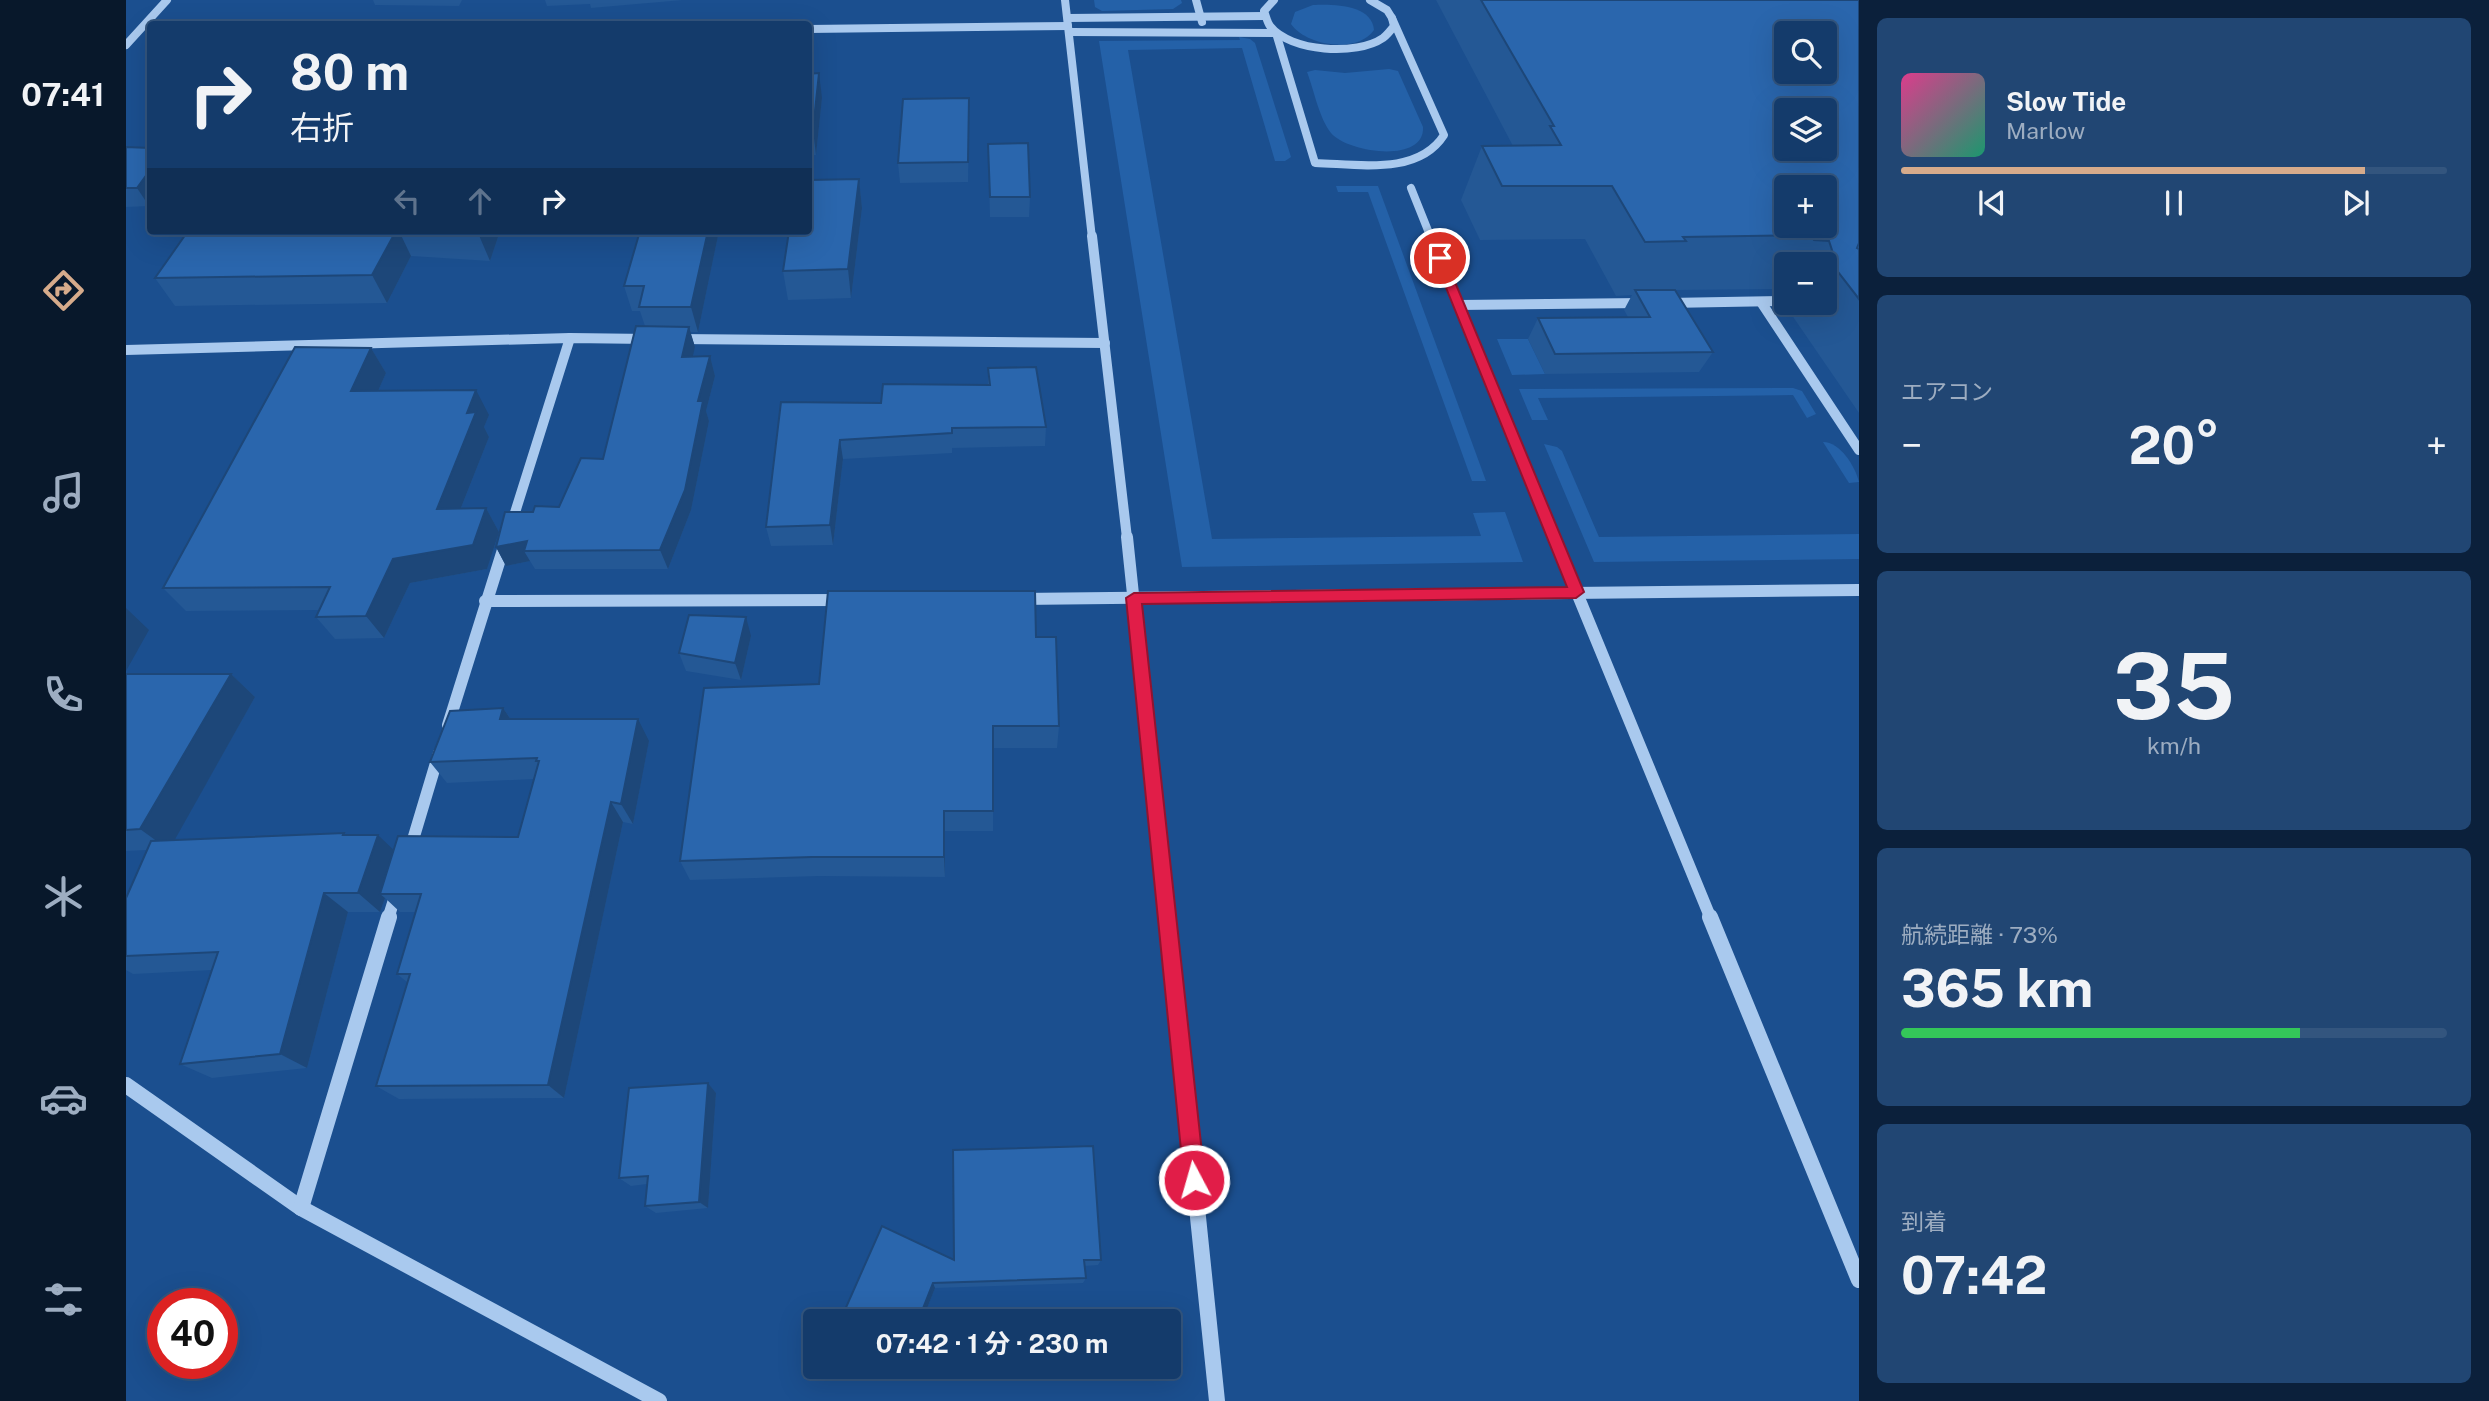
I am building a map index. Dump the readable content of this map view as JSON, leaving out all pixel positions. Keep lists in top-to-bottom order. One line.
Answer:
{"page":{"tabs":"07:41","map_buttons":["+","−"],"turn":["80 m","右折"],"song":["Slow Tide","Marlow"],"tile":["エアコン",["35","km/h"],["航続距離 · 73%","365 km"],["到着","07:42"]],"heat":["−","20°","+"],"limit":"40","trip":"07:42 · 1 分 · 230 m"}}
